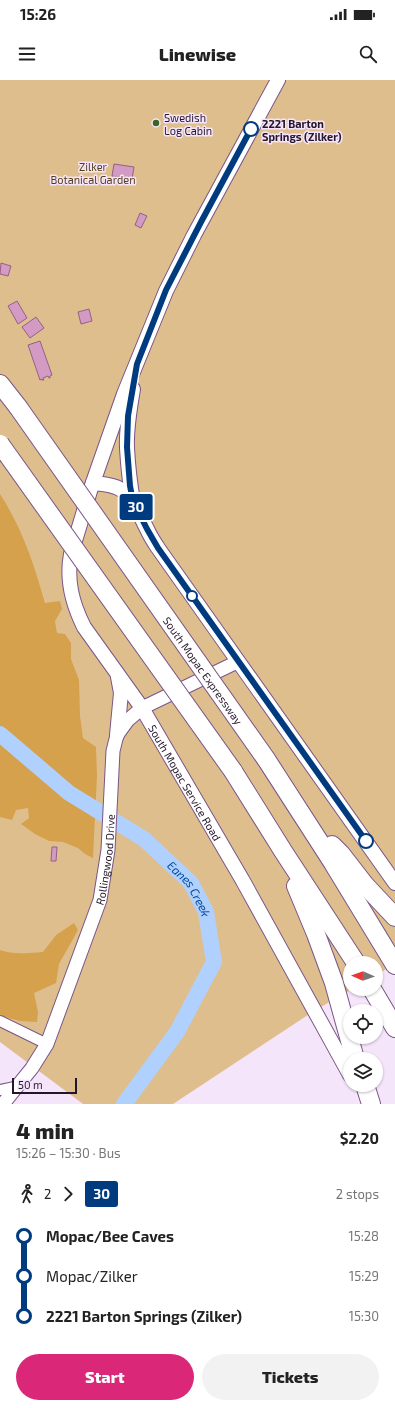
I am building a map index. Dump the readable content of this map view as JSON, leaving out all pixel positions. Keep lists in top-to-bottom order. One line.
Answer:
{"streets":{"highway":["South Mopac Expressway"],"main road":["South Mopac Service Road"],"street":["Rollingwood Drive"]},"crossings":[["South Mopac Service Road","Rollingwood Drive"]],"water":["Eanes Creek"],"parks":["Zilker Botanical Garden"],"places":["Swedish Log Cabin","2221 Barton Springs (Zilker)"],"lines":["bus line 30"],"scale_bar":"50 m","north":"left","page":{"status":"15:26","header":"Linewise","on_map":"30","scale":"50 m","heading":["4 min","15:26 – 15:30 · Bus","$2.20"],"legs":["2","30","2 stops"],"list":[{"name":"Mopac/Bee Caves","value":"15:28"},{"name":"Mopac/Zilker","value":"15:29"},{"name":"2221 Barton Springs (Zilker)","value":"15:30"}],"buttons":["Start","Tickets"]}}
